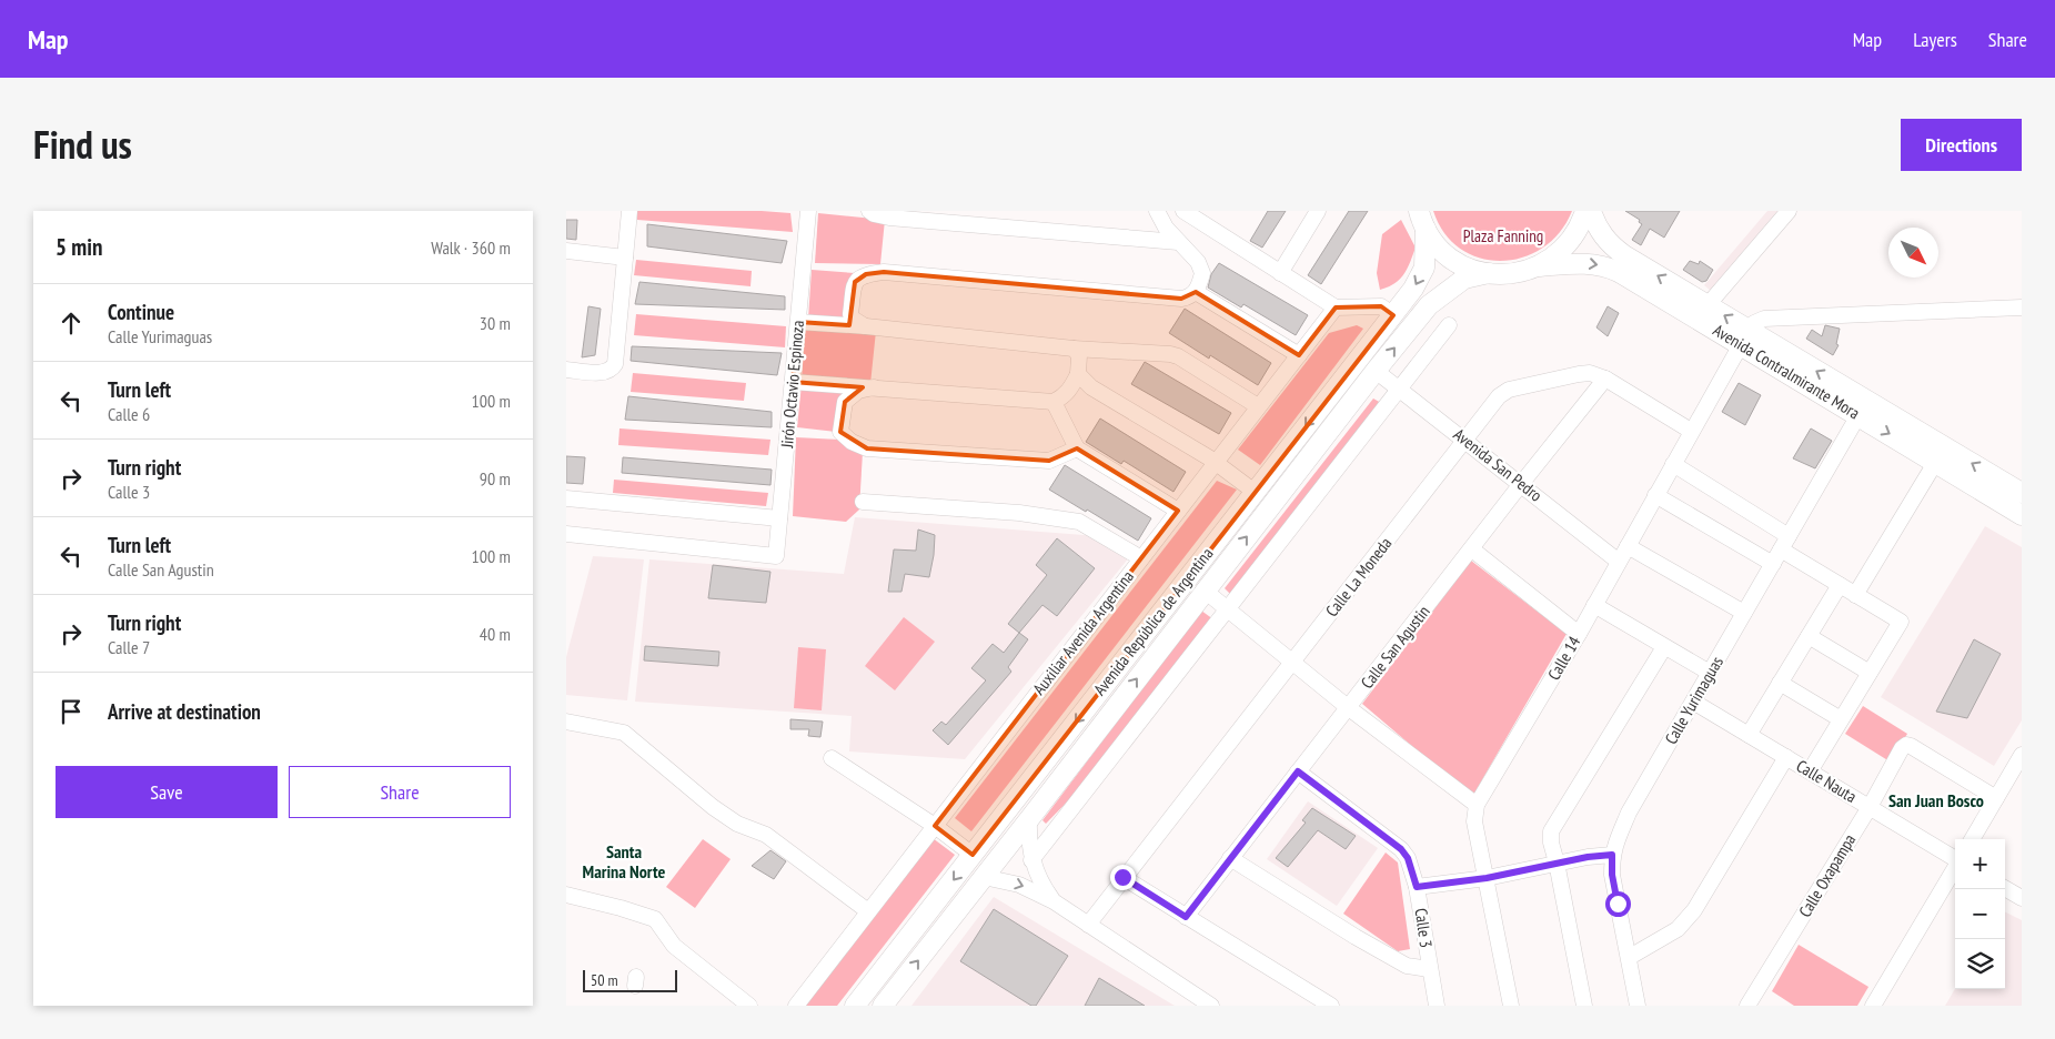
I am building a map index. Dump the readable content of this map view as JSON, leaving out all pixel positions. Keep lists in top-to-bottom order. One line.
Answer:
{"streets":{"main road":["Avenida Contralmirante Mora","Avenida República de Argentina"],"street":["Jirón Octavio Espinoza","Avenida San Pedro","Calle La Moneda","Auxiliar Avenida Argentina","Calle San Agustin","Calle 14","Calle Yurimaguas","Calle Nauta","Calle Oxapampa","Calle 3"]},"crossings":[["Avenida Contralmirante Mora","Calle 14"],["Avenida Contralmirante Mora","Calle Yurimaguas"],["Avenida San Pedro","Calle La Moneda"],["Avenida San Pedro","Avenida República de Argentina"],["Avenida San Pedro","Calle San Agustin"],["Avenida San Pedro","Calle 14"],["Calle La Moneda","Calle San Agustin"],["Calle La Moneda","Calle 14"],["Calle San Agustin","Calle 3"],["Calle Yurimaguas","Calle Nauta"],["Calle Nauta","Calle Oxapampa"]],"districts":["San Juan Bosco","Santa Marina Norte"],"parks":["Plaza Fanning"],"scale_bar":"50 m","north":"bottom right","page":{"header":"Map","nav":["Map","Layers","Share"],"title":"Find us","buttons":["Directions",["Save","Share"]],"heading":["5 min","Walk · 360 m"],"list":[["Continue","Calle Yurimaguas","30 m"],["Turn left","Calle 6","100 m"],["Turn right","Calle 3","90 m"],["Turn left","Calle San Agustin","100 m"],["Turn right","Calle 7","40 m"],"Arrive at destination"],"map_buttons":["+","−"],"scale":"50 m"}}
